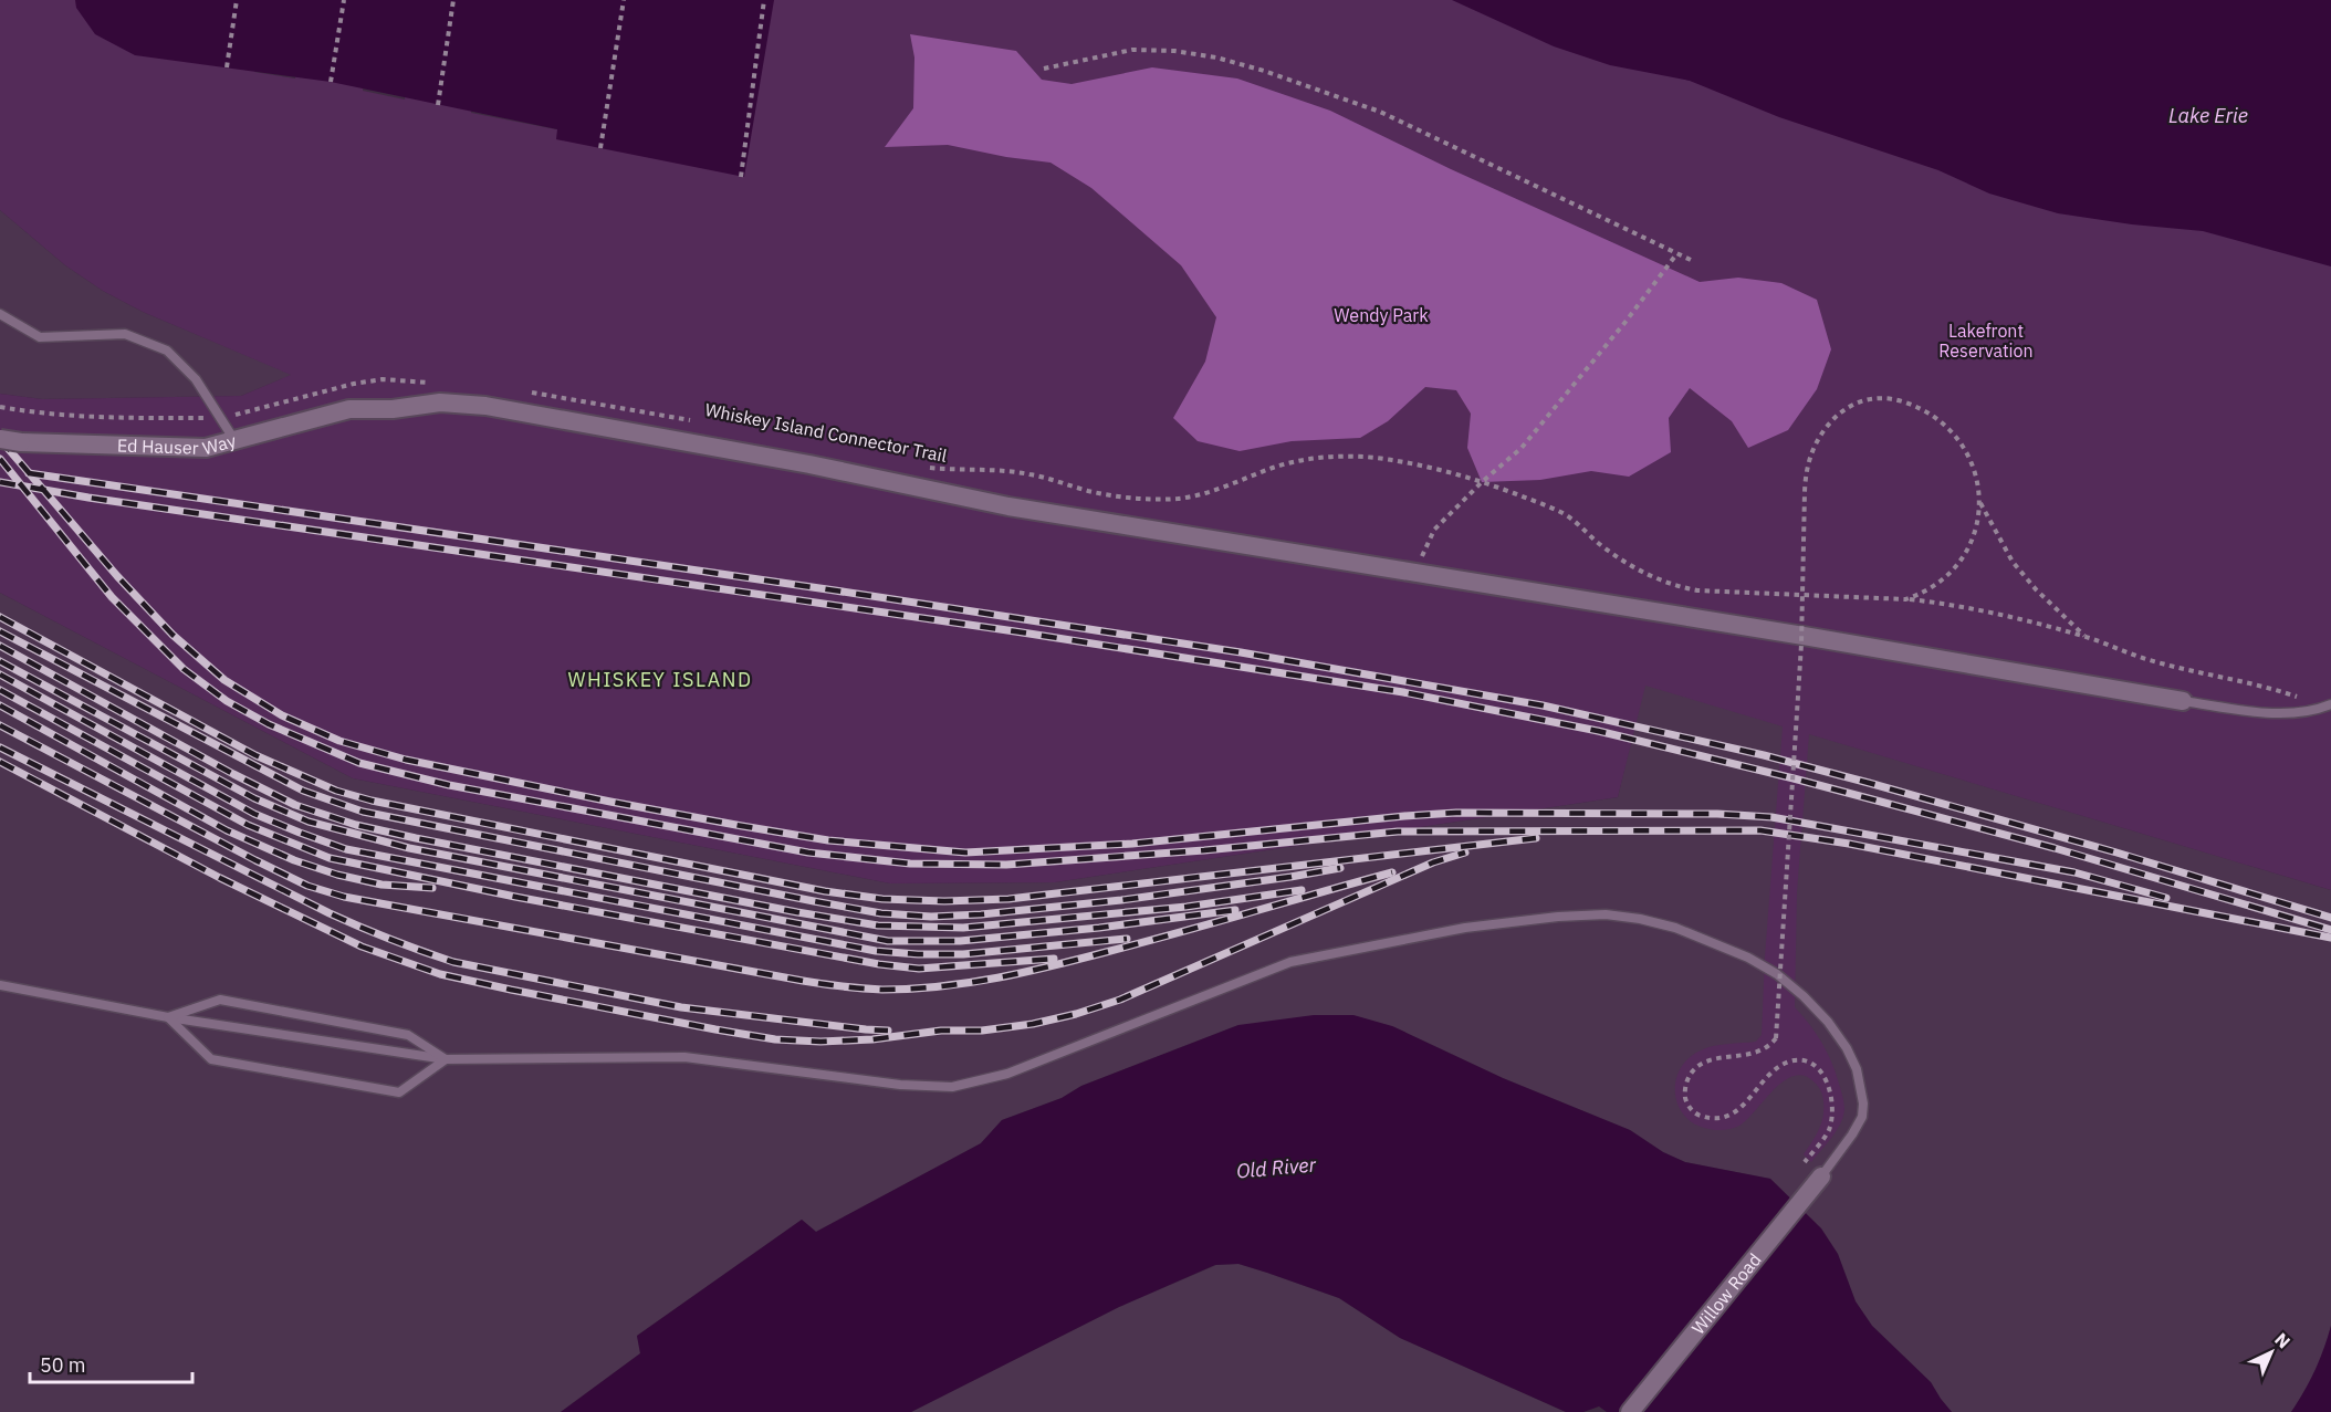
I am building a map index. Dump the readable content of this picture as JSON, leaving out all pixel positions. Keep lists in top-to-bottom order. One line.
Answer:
{"streets":{"street":["Ed Hauser Way","Willow Road"],"path":["Whiskey Island Connector Trail"]},"districts":["WHISKEY ISLAND"],"water":["Lake Erie","Old River"],"parks":["Wendy Park","Lakefront Reservation"],"scale_bar":"50 m","north":"top right"}
